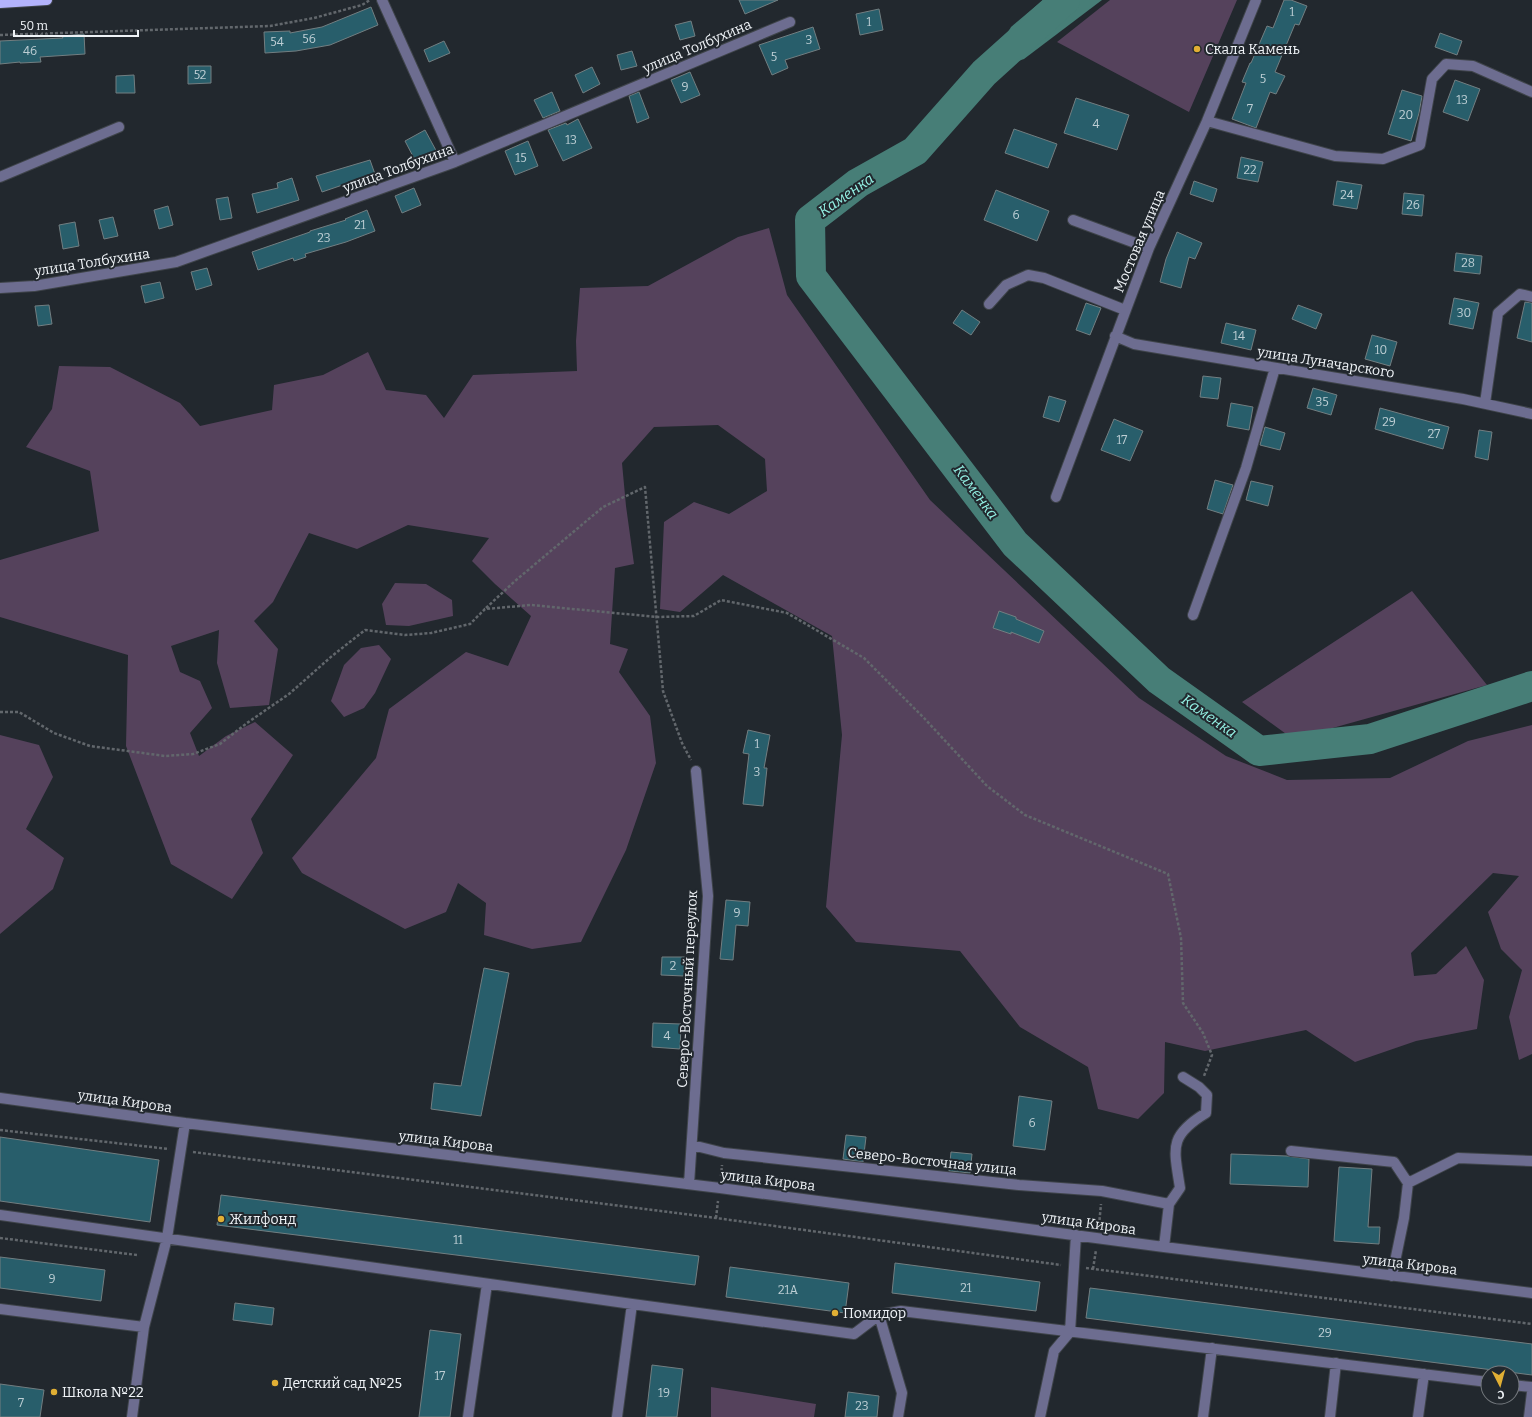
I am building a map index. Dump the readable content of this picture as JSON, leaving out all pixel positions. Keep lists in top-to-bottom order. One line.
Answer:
{"streets":{"street":["улица Толбухина","Мостовая улица","улица Луначарского","Северо-Восточный переулок","улица Кирова","Северо-Восточная улица"]},"crossings":[["Мостовая улица","улица Луначарского"],["Северо-Восточный переулок","улица Кирова"],["Северо-Восточный переулок","Северо-Восточная улица"]],"water":["Каменка"],"places":["Скала Камень","Жилфонд","Помидор","Детский сад №25","Школа №22"],"house_numbers":["1","1","56","3","54","46","5","52","5","9","13","7","20","4","13","15","22","24","26","6","21","23","28","30","14","10","35","29","27","17","1","3","9","2","4","6","11","9","21","21А","29","17","19","7","23"],"scale_bar":"50 m","north":"bottom"}
